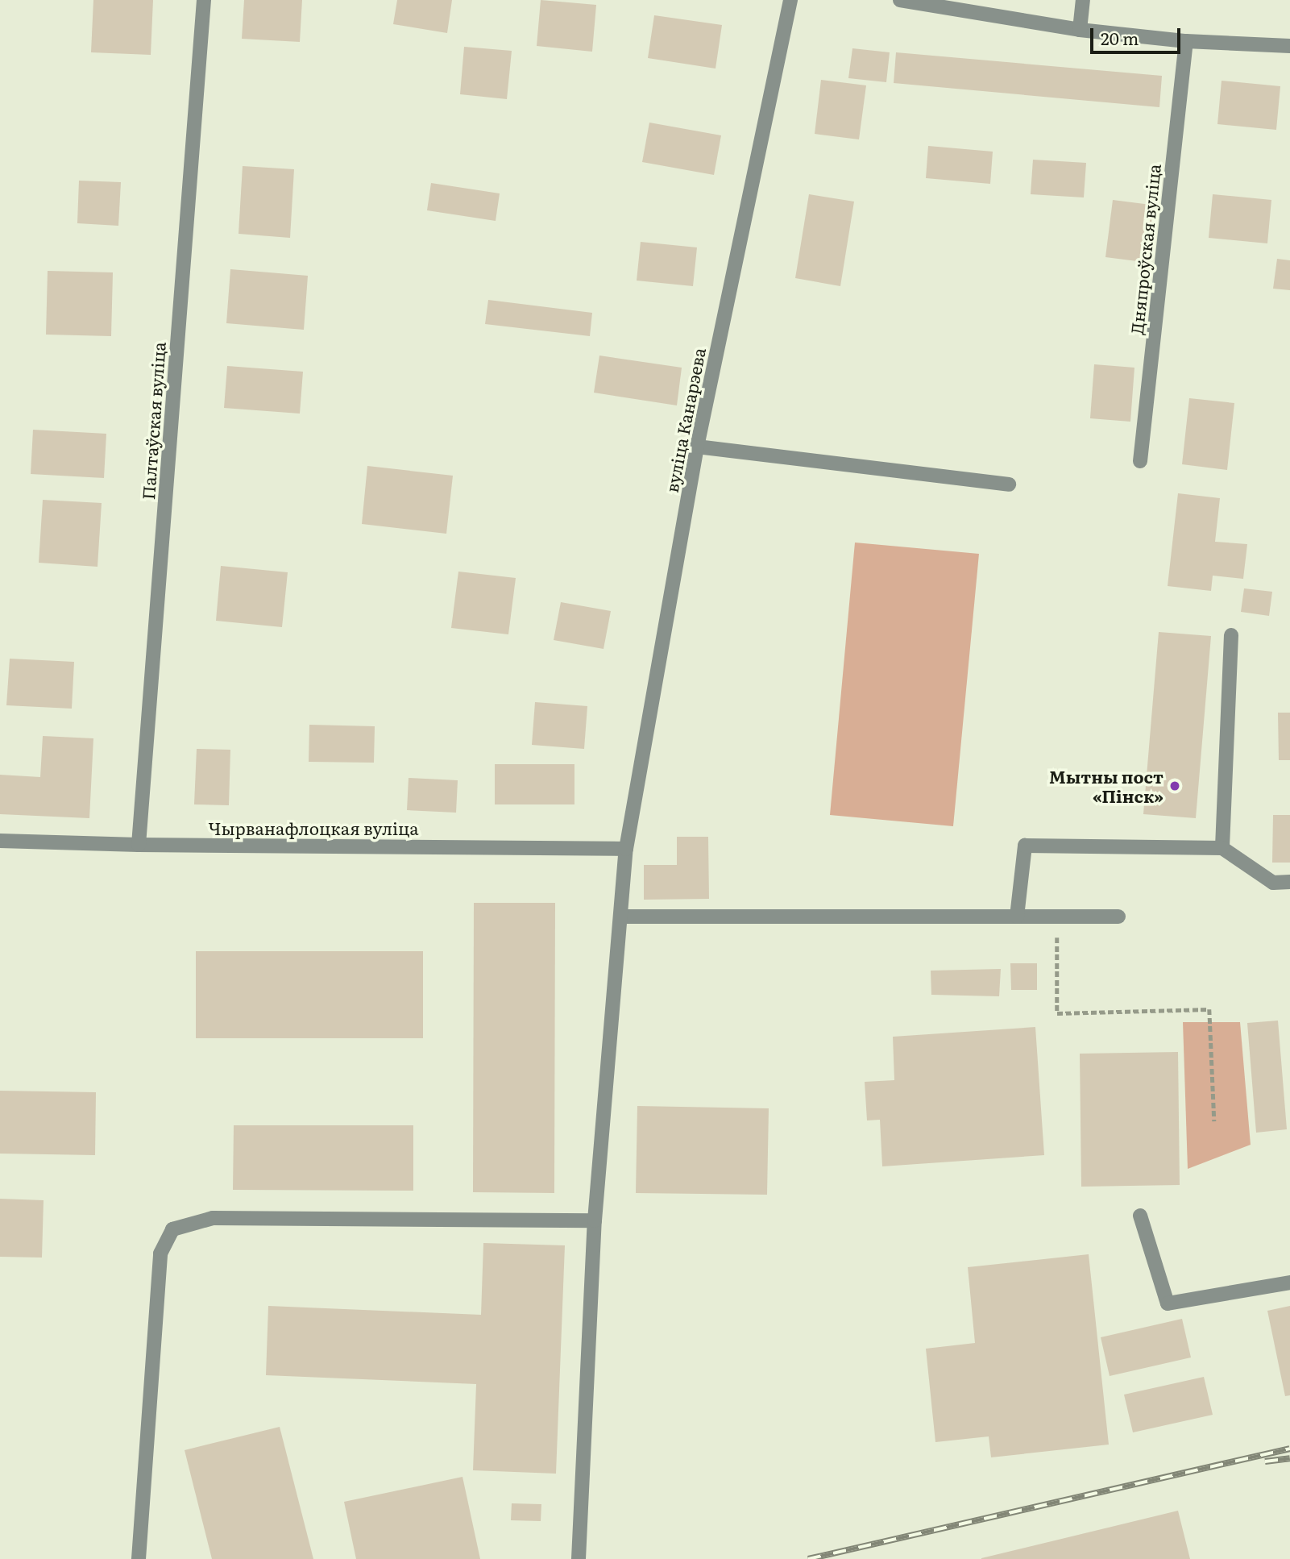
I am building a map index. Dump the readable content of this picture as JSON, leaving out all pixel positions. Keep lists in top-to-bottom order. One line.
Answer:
{"streets":{"street":["Дняпроўская вуліца","вуліца Канарэева","Палтаўская вуліца","Чырванафлоцкая вуліца"]},"crossings":[["вуліца Канарэева","Чырванафлоцкая вуліца"],["Палтаўская вуліца","Чырванафлоцкая вуліца"]],"places":["Мытны пост «Пінск»"],"scale_bar":"20 m"}
